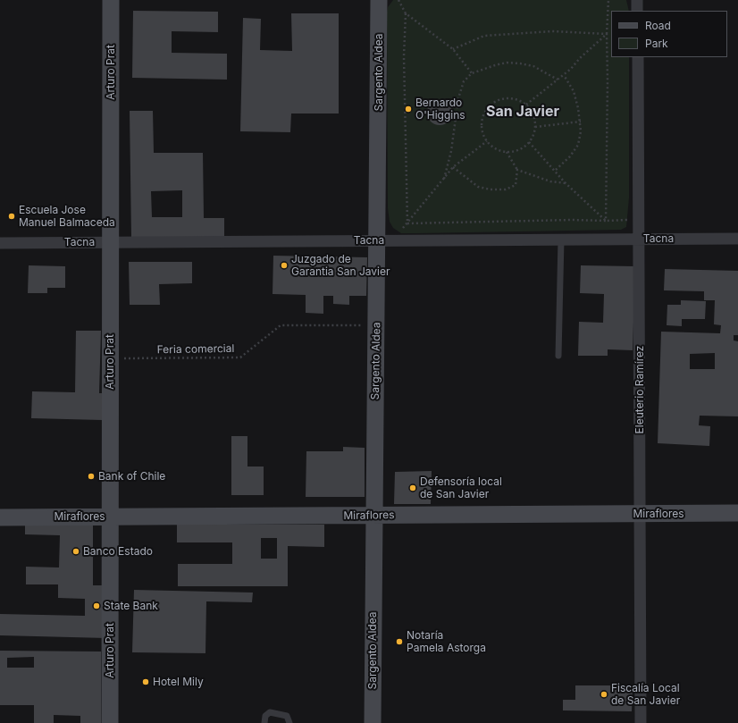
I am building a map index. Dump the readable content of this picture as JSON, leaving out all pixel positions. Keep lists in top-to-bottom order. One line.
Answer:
{"streets":{"street":["Arturo Prat","Sargento Aldea","Tacna","Eleuterio Ramírez","Miraflores"],"path":["Feria comercial"]},"crossings":[["Arturo Prat","Tacna"],["Arturo Prat","Feria comercial"],["Arturo Prat","Miraflores"],["Sargento Aldea","Tacna"],["Sargento Aldea","Feria comercial"],["Sargento Aldea","Miraflores"],["Tacna","Eleuterio Ramírez"],["Eleuterio Ramírez","Miraflores"]],"districts":["San Javier"],"places":["Bernardo O'Higgins","Escuela Jose Manuel Balmaceda","Juzgado de Garantia San Javier","Bank of Chile","Defensoría local de San Javier","Banco Estado","State Bank","Notaría Pamela Astorga","Hotel Mily","Fiscalía Local de San Javier"],"legend":["Road","Park"]}
